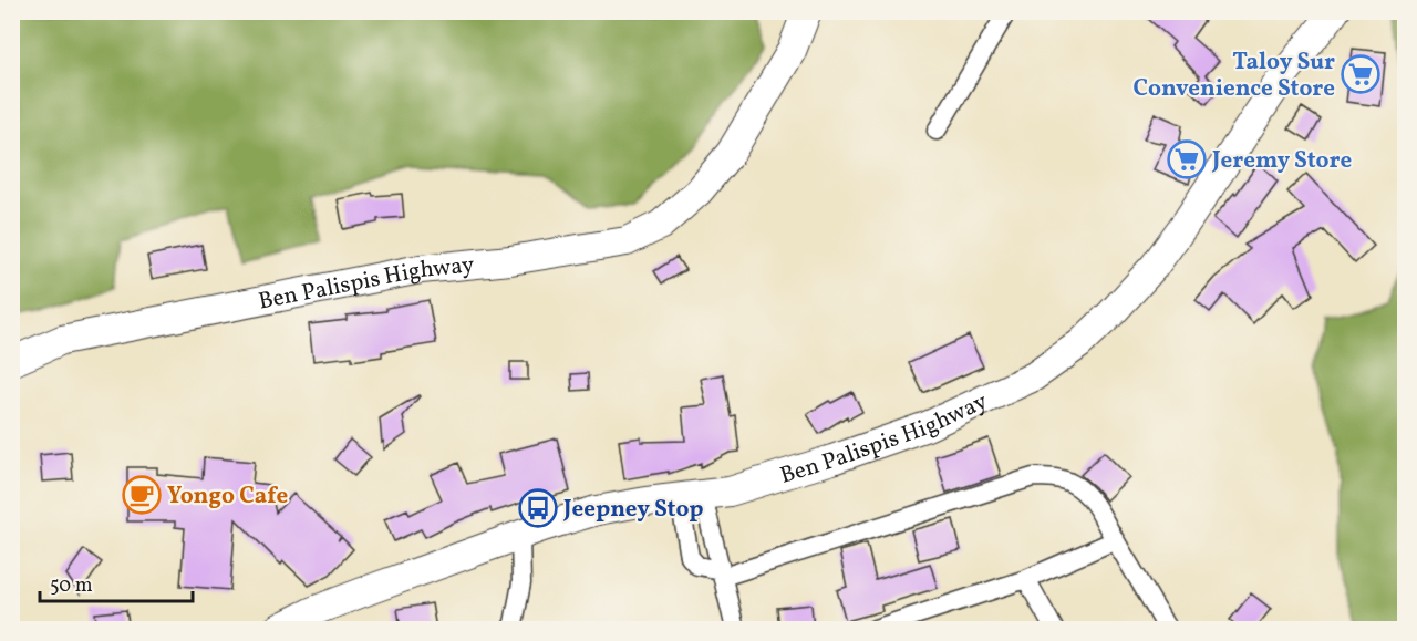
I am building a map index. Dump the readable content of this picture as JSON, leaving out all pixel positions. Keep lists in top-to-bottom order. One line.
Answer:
{"streets":{"main road":["Ben Palispis Highway"]},"places":{"supermarket":["Taloy Sur Convenience Store","Jeremy Store"],"cafe":["Yongo Cafe"],"bus stop":["Jeepney Stop"]},"scale_bar":"50 m"}
